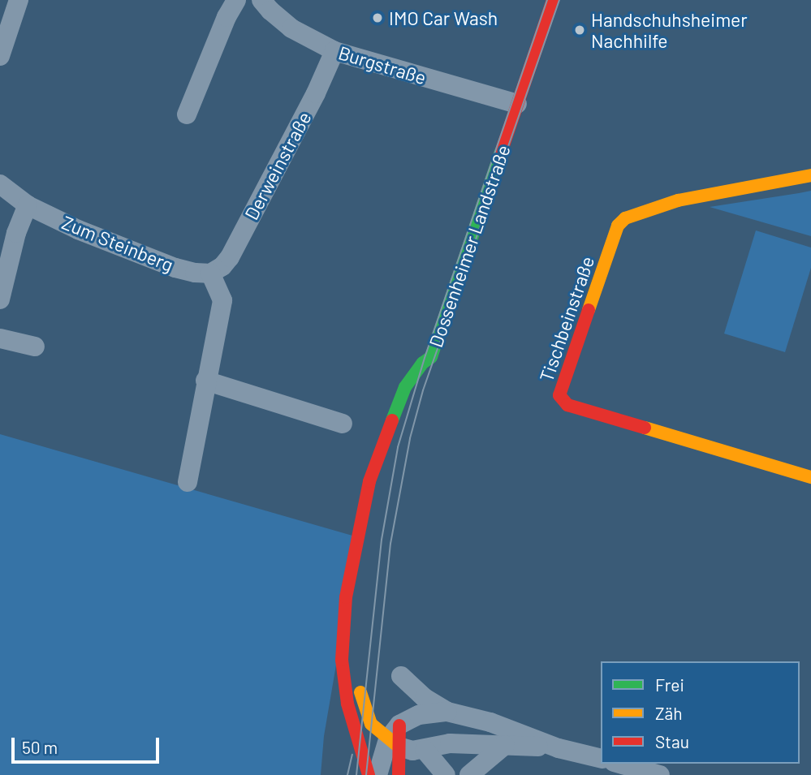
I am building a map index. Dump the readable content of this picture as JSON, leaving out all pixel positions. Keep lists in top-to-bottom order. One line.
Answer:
{"streets":{"main road":["Dossenheimer Landstraße","Tischbeinstraße"],"street":["Burgstraße","Derweinstraße","Zum Steinberg"]},"crossings":[["Burgstraße","Derweinstraße"],["Burgstraße","Dossenheimer Landstraße"],["Derweinstraße","Zum Steinberg"]],"places":["IMO Car Wash","Handschuhsheimer Nachhilfe"],"legend":["Frei","Zäh","Stau"],"scale_bar":"50 m"}
